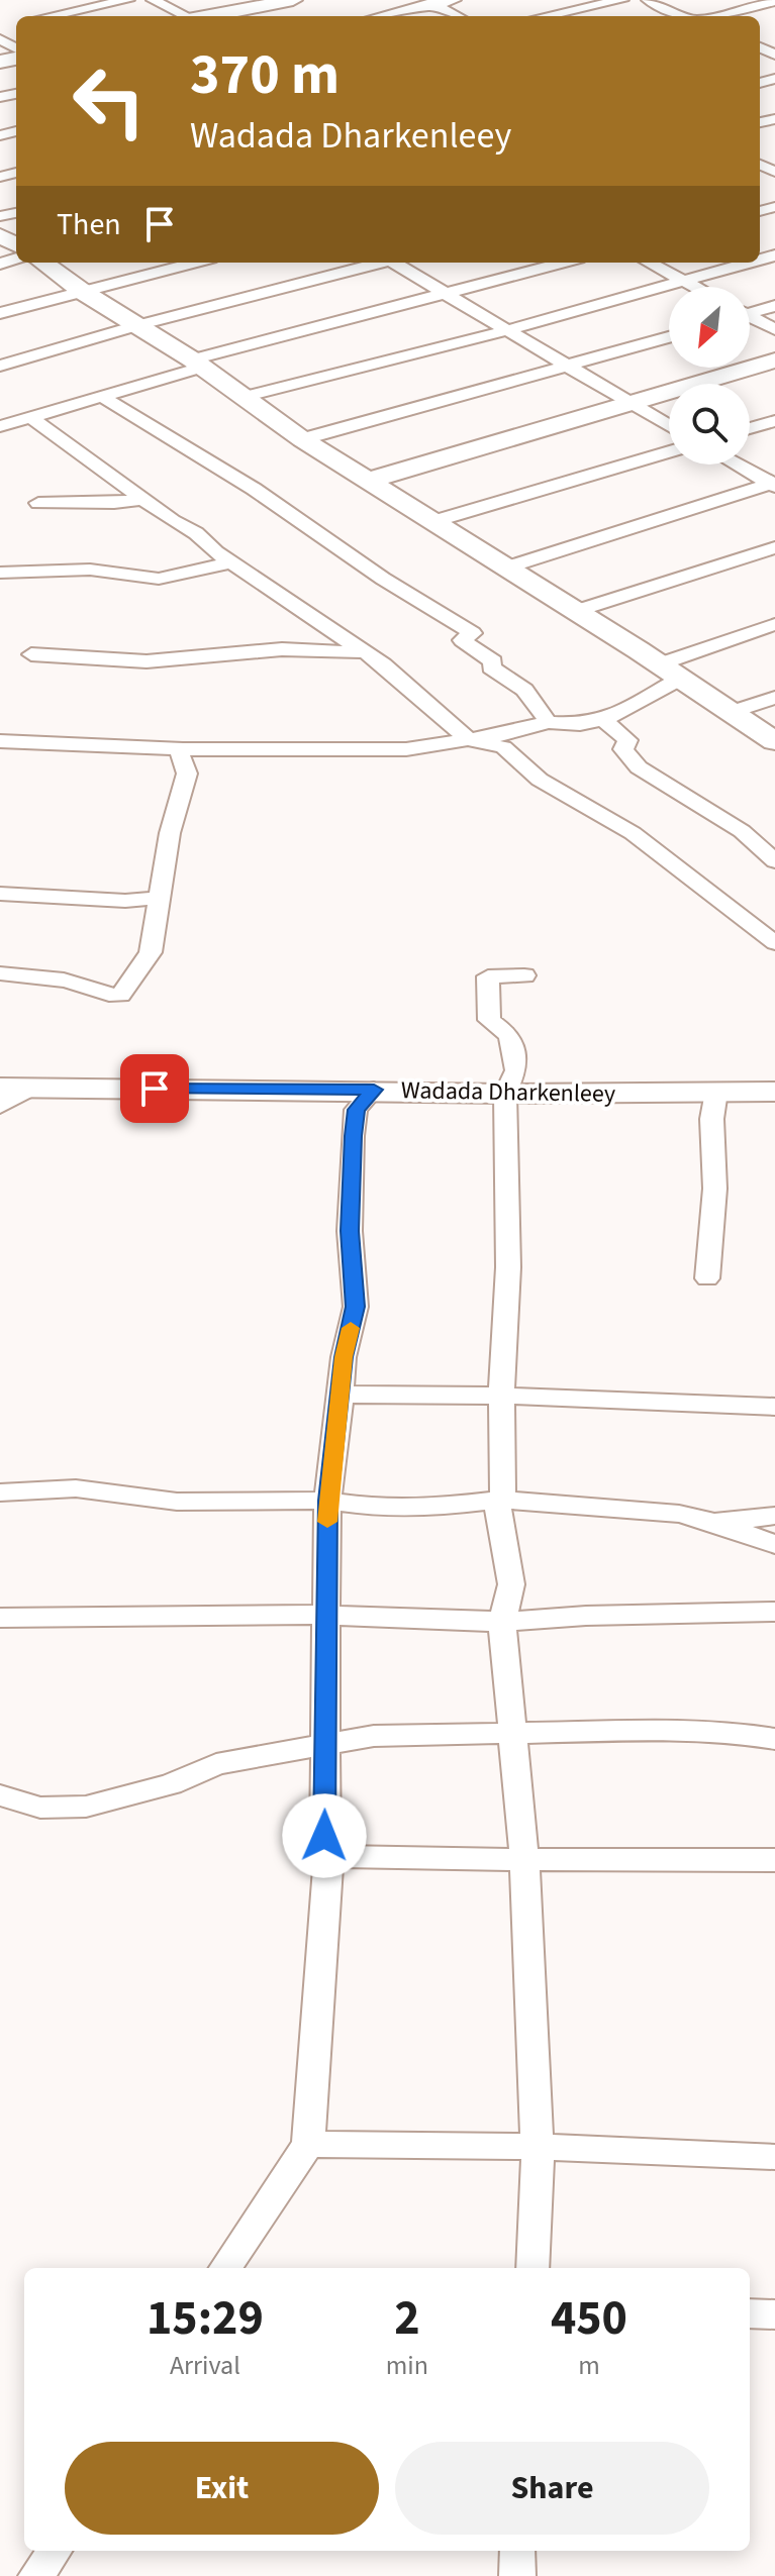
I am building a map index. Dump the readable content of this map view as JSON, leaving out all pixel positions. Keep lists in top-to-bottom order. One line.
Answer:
{"streets":{"street":["Wadada Dharkenleey"]},"north":"bottom left","page":{"turn":["370 m","Wadada Dharkenleey"],"then":"Then","eta":["15:29","Arrival","2","min","450","m"],"buttons":["Exit","Share"]}}
